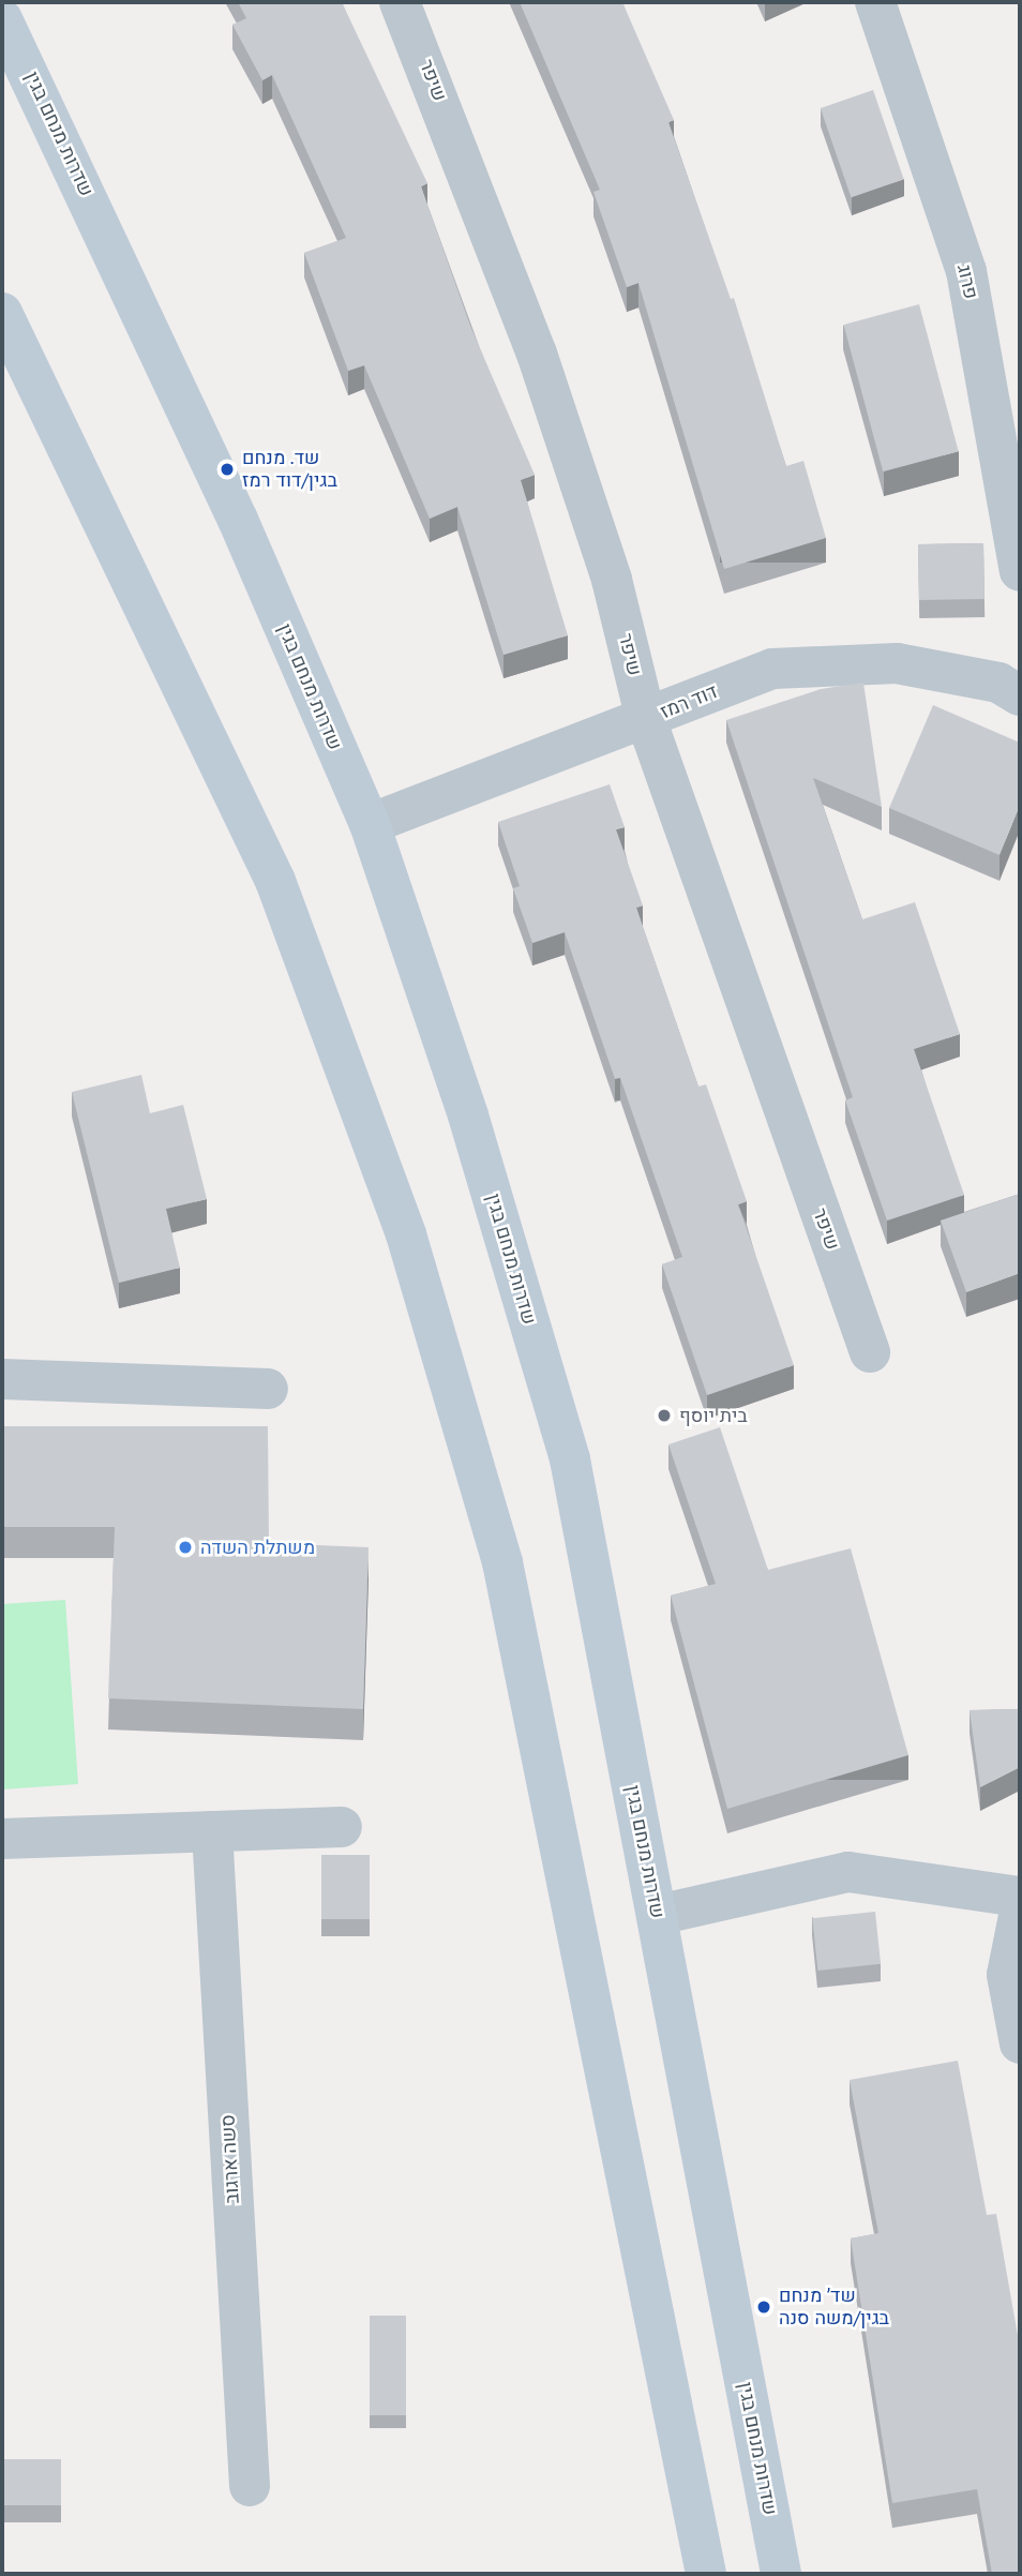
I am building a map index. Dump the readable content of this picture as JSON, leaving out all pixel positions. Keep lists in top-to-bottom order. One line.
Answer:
{"streets":{"main road":["שדרות מנחם בגין"],"street":["שיפר","פרוג","דוד רמז","סשה ארגוב"]},"crossings":[["שיפר","דוד רמז"],["שדרות מנחם בגין","דוד רמז"]],"places":["שד. מנחם בגין/דוד רמז","בית יוסף","משתלת השדה","שד׳ מנחם בגין/משה סנה"]}
